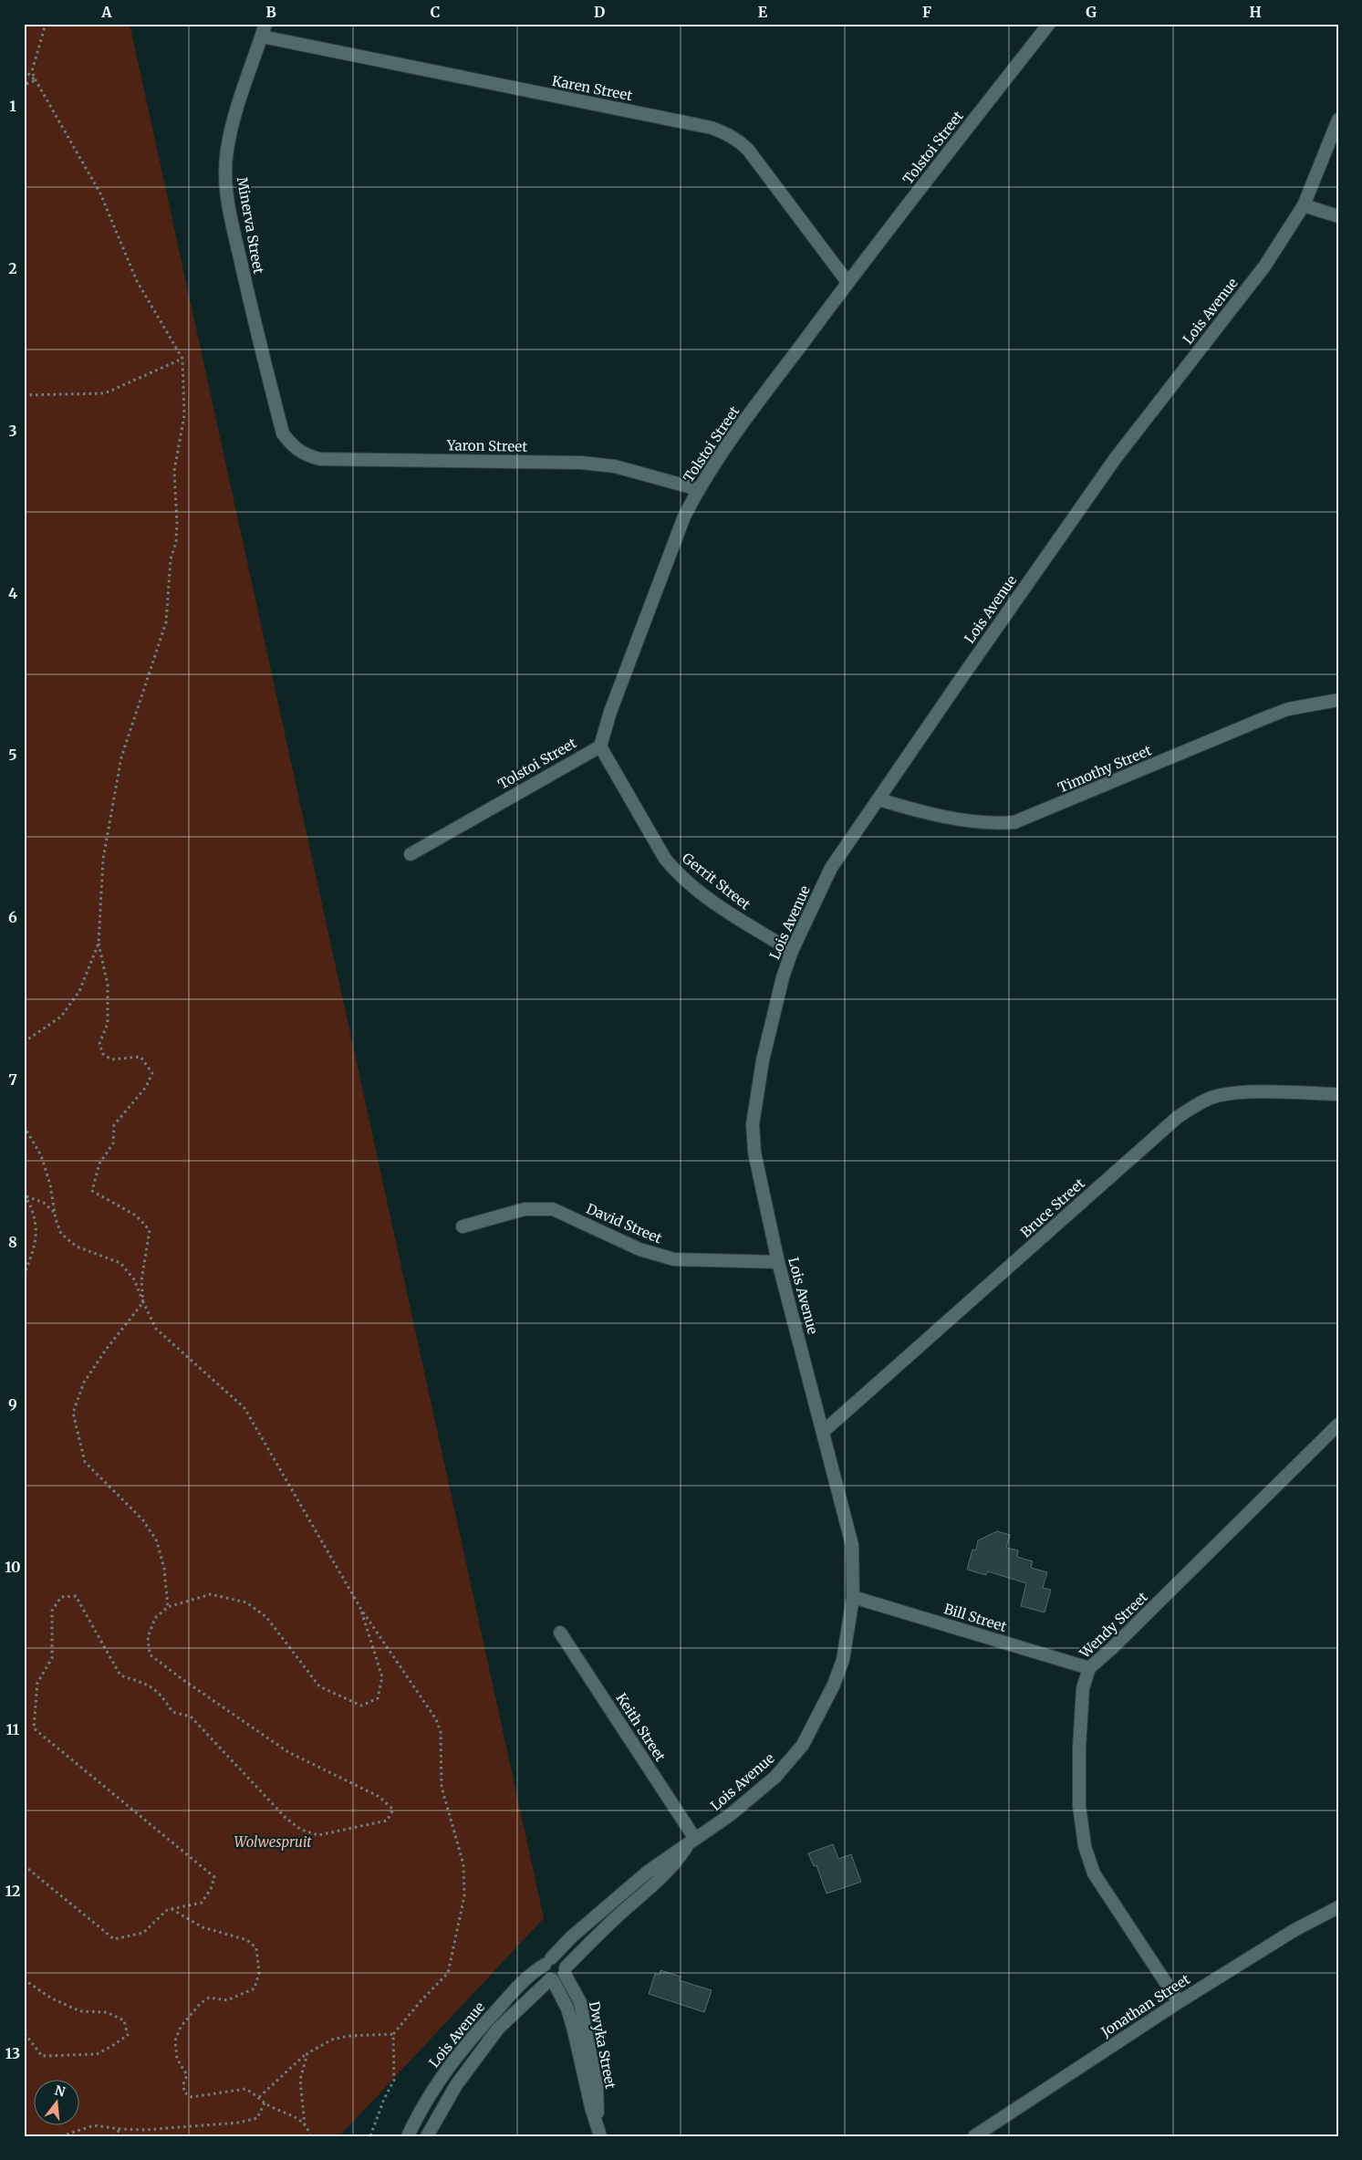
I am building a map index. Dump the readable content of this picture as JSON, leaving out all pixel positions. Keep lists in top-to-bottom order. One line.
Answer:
{"streets":{"street":["Karen Street","Tolstoi Street","Minerva Street","Lois Avenue","Yaron Street","Timothy Street","Gerrit Street","Bruce Street","David Street","Bill Street","Wendy Street","Keith Street","Jonathan Street","Dwyka Street"]},"crossings":[["Karen Street","Tolstoi Street"],["Karen Street","Minerva Street"],["Tolstoi Street","Yaron Street"],["Tolstoi Street","Gerrit Street"],["Minerva Street","Yaron Street"],["Lois Avenue","Timothy Street"],["Lois Avenue","Gerrit Street"],["Lois Avenue","Bruce Street"],["Lois Avenue","David Street"],["Lois Avenue","Bill Street"],["Lois Avenue","Keith Street"],["Lois Avenue","Dwyka Street"],["Bill Street","Wendy Street"],["Wendy Street","Jonathan Street"]],"parks":["Wolwespruit"],"north":"top","grid":{"columns":["A","B","C","D","E","F","G","H"],"rows":["1","2","3","4","5","6","7","8","9","10","11","12","13"]}}
